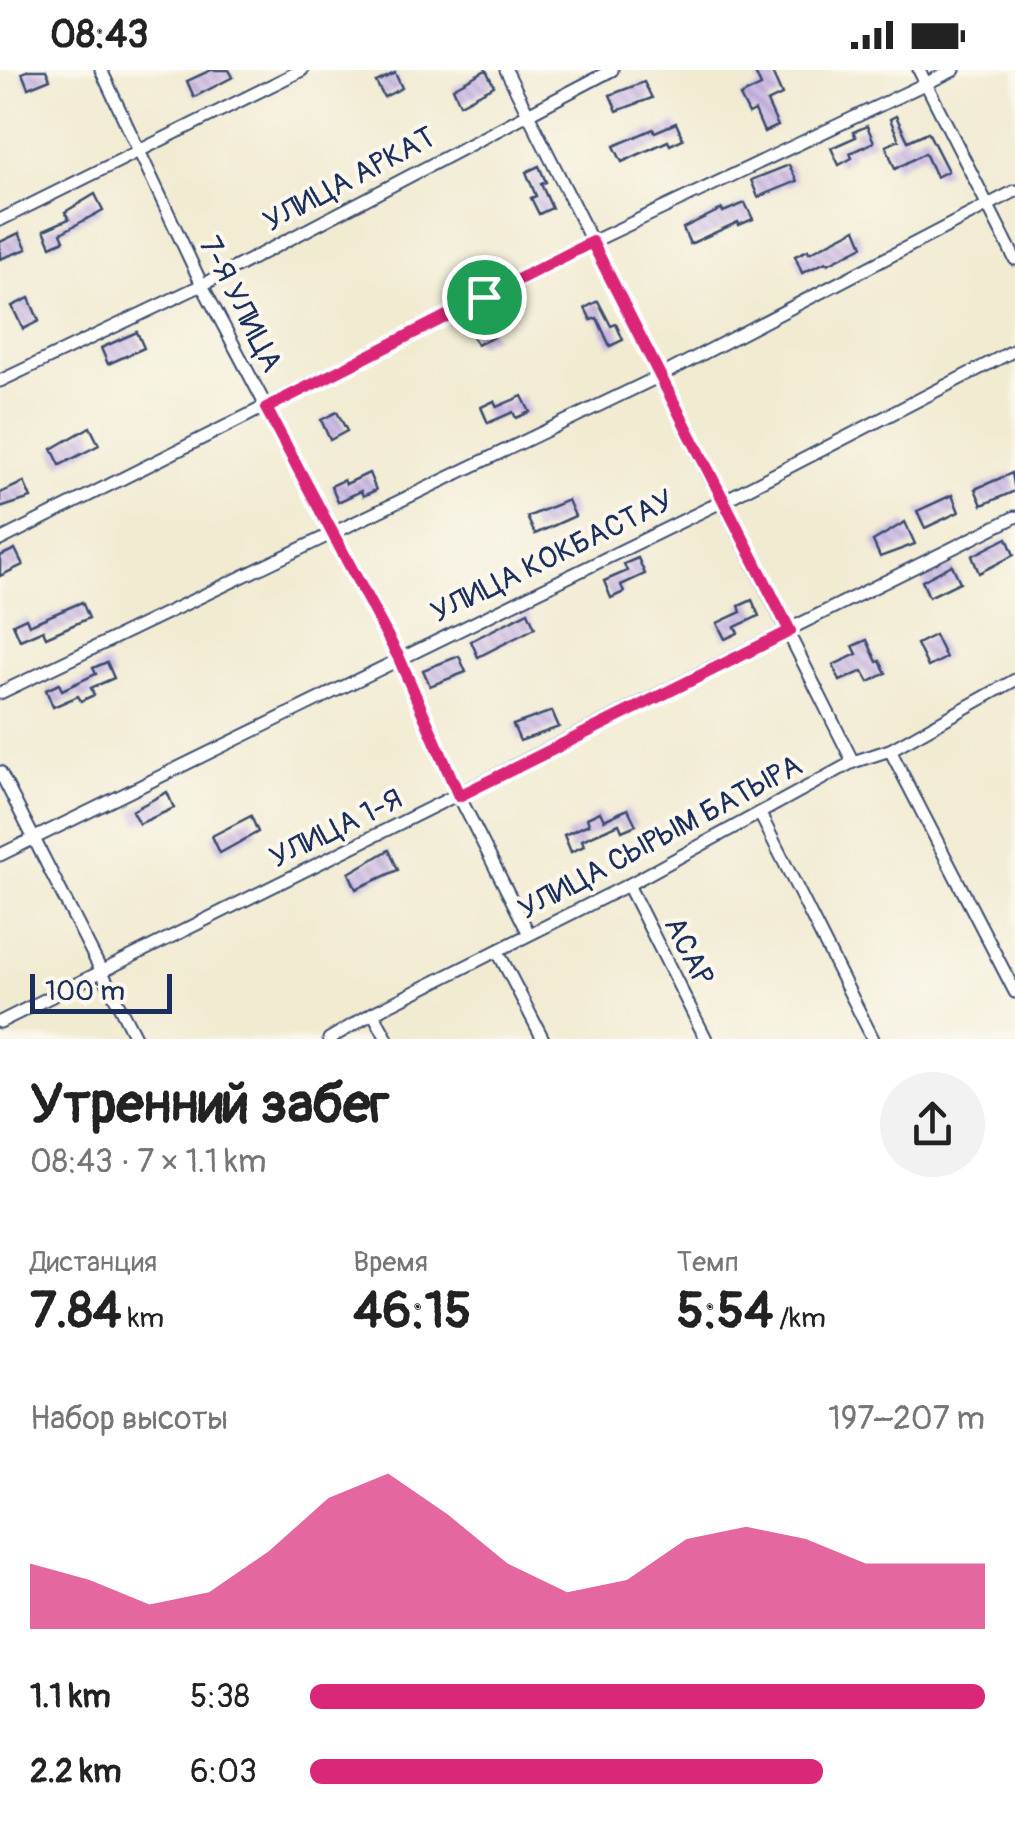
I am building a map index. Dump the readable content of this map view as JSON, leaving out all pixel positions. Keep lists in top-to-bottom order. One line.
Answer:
{"streets":{"street":["УЛИЦА АРКАТ","7-Я УЛИЦА","УЛИЦА КОКБАСТАУ","УЛИЦА 1-Я","УЛИЦА СЫРЫМ БАТЫРА","АСАР"]},"crossings":[["УЛИЦА АРКАТ","7-Я УЛИЦА"],["7-Я УЛИЦА","УЛИЦА КОКБАСТАУ"],["7-Я УЛИЦА","УЛИЦА 1-Я"],["7-Я УЛИЦА","УЛИЦА СЫРЫМ БАТЫРА"],["УЛИЦА СЫРЫМ БАТЫРА","АСАР"]],"scale_bar":"100 m","page":{"status":"08:43","scale":"100 m","heading":["Утренний забег","08:43 · 7 × 1.1 km"],"stats":[["Дистанция","7.84 km"],["Время","46:15"],["Темп","5:54 /km"]],"chart":["Набор высоты","197–207 m"],"list":[{"name":"1.1 km","note":"5:38"},{"name":"2.2 km","note":"6:03"}]}}
